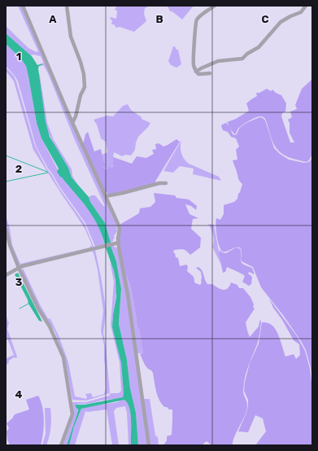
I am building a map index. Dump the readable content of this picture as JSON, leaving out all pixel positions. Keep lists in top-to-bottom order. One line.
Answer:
{"grid":{"columns":["A","B","C"],"rows":["1","2","3","4"]}}
